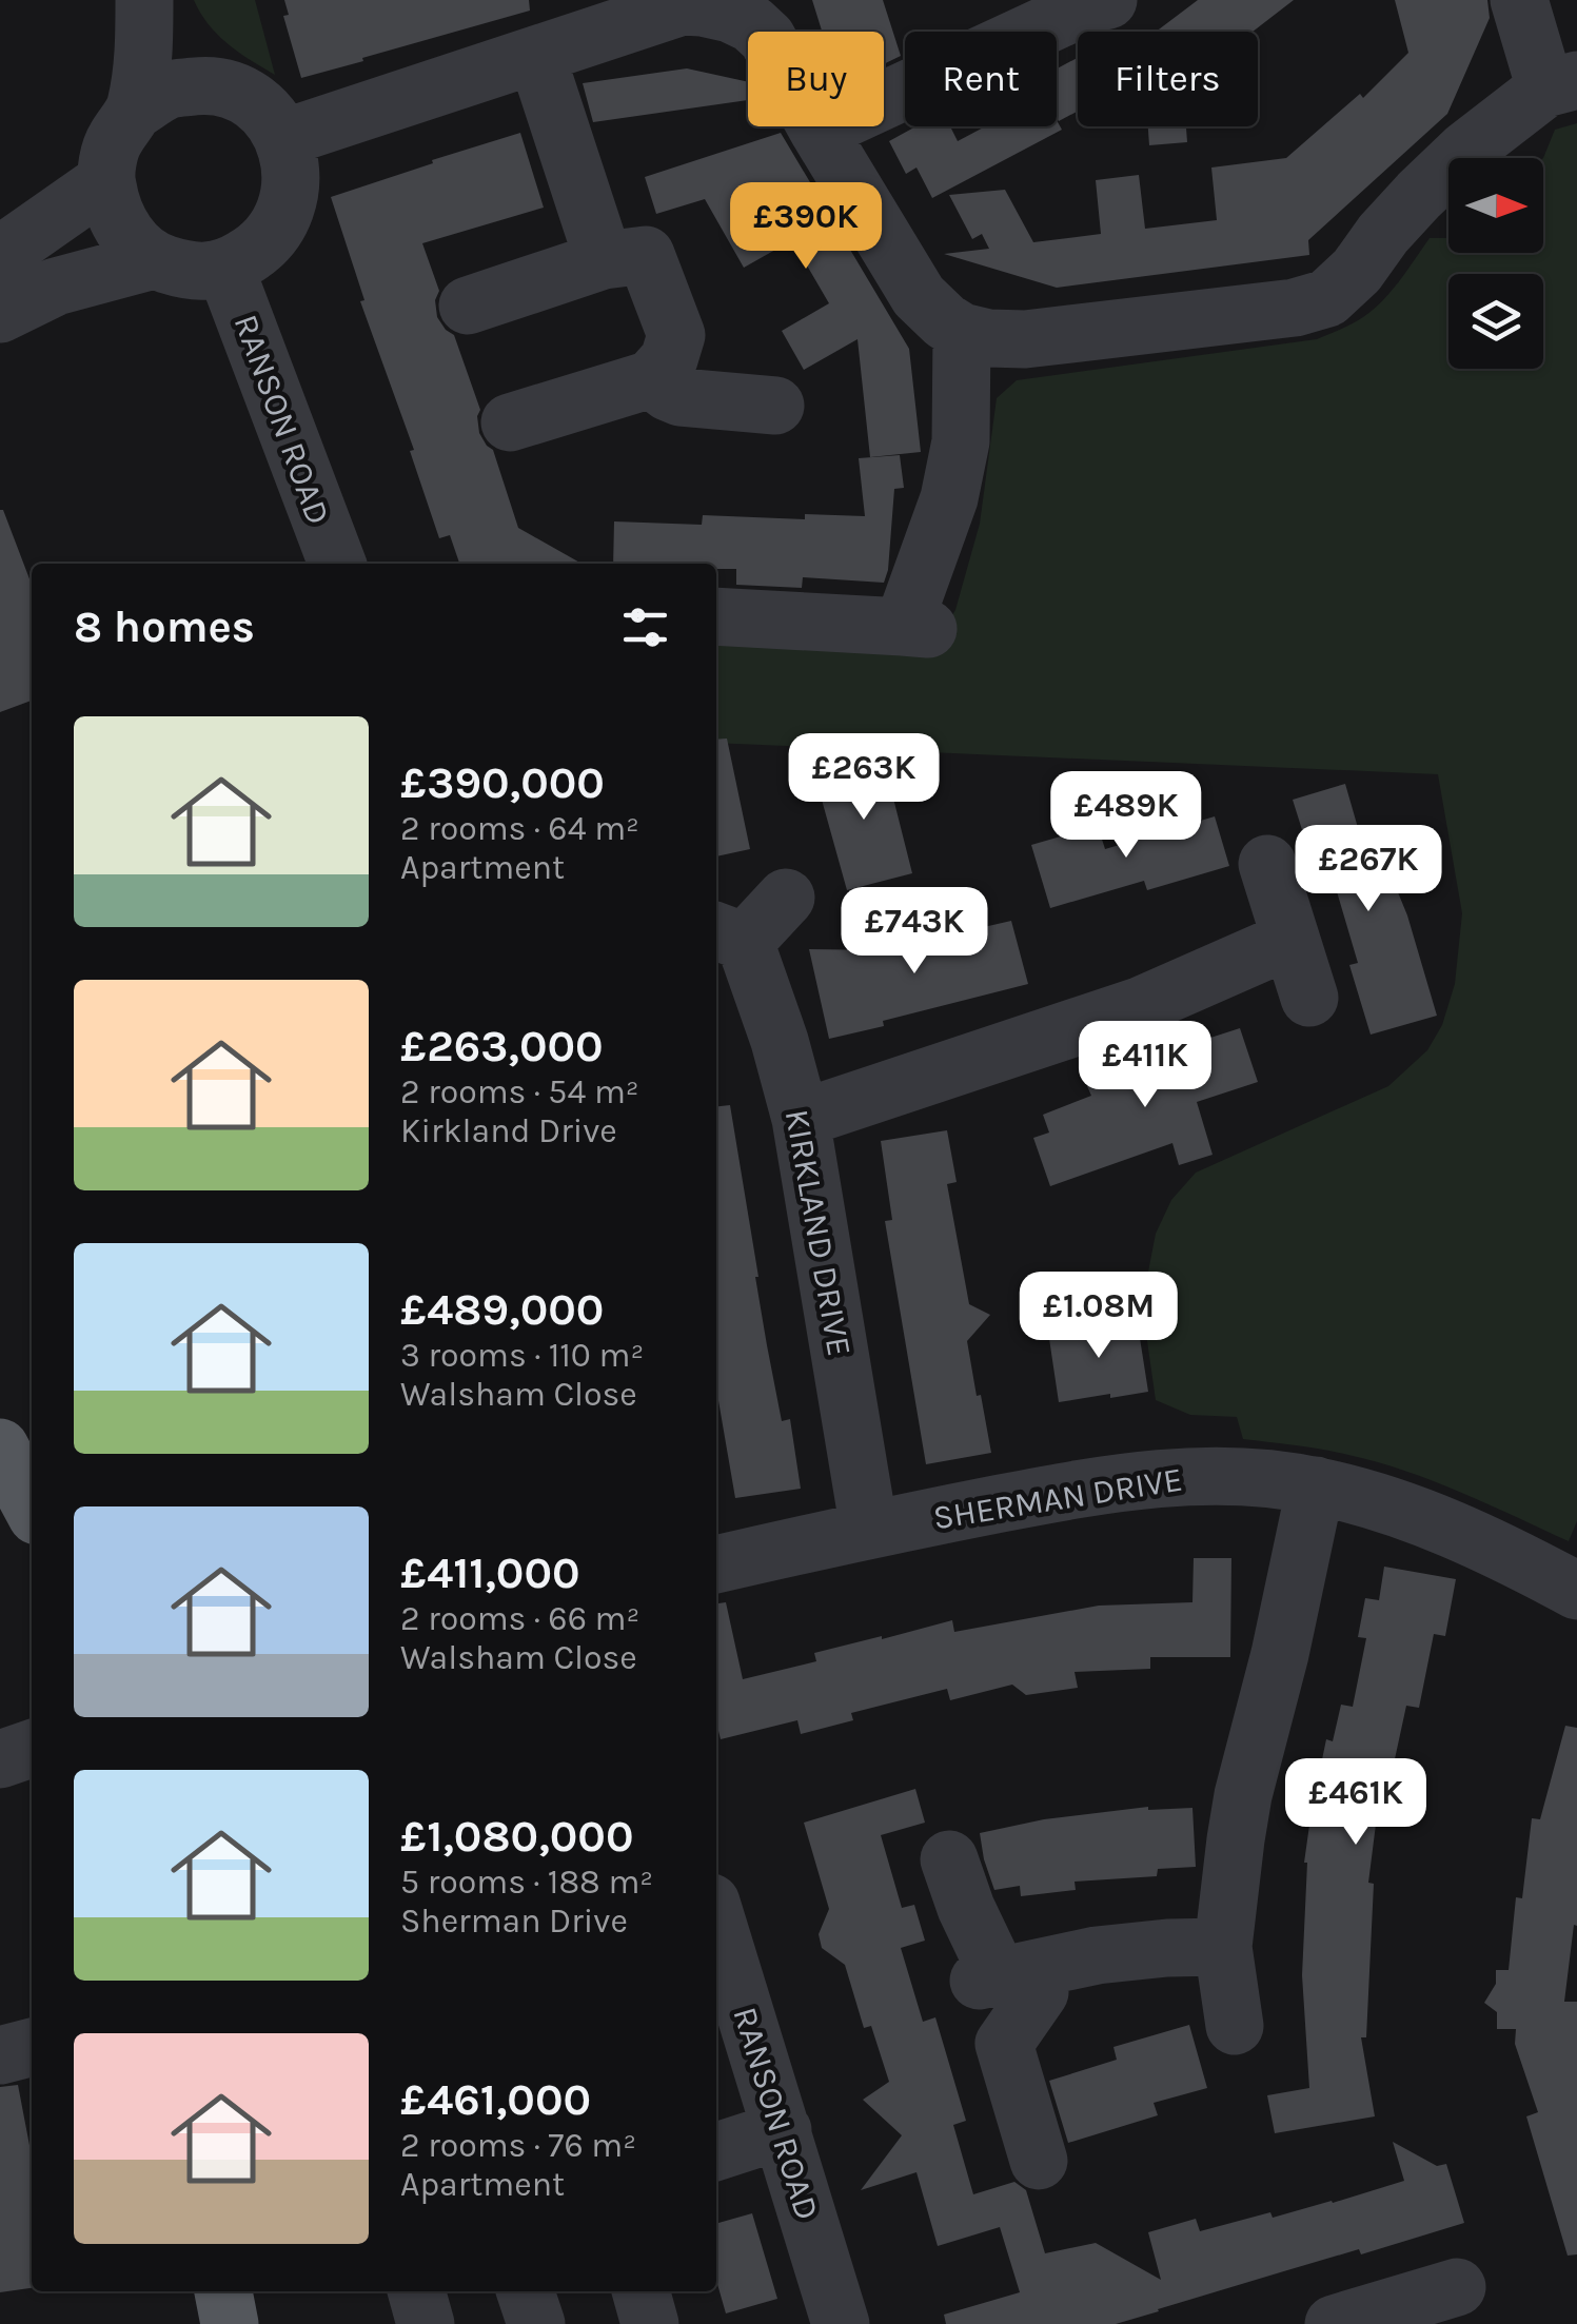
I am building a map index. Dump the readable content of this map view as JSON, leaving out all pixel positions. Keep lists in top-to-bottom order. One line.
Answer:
{"streets":{"street":["RANSON ROAD","KIRKLAND DRIVE","SHERMAN DRIVE"]},"crossings":[["KIRKLAND DRIVE","SHERMAN DRIVE"]],"north":"right","page":{"chip":["Buy","Rent","Filters"],"price":["£390K","£263K","£489K","£267K","£743K","£411K","£1.08M","£461K"],"heading":"8 homes","list":[{"name":"£390,000","note":"2 rooms · 64 m² · Apartment"},{"name":"£263,000","note":"2 rooms · 54 m² · Kirkland Drive"},{"name":"£489,000","note":"3 rooms · 110 m² · Walsham Close"},{"name":"£411,000","note":"2 rooms · 66 m² · Walsham Close"},{"name":"£1,080,000","note":"5 rooms · 188 m² · Sherman Drive"},{"name":"£461,000","note":"2 rooms · 76 m² · Apartment"}]}}
